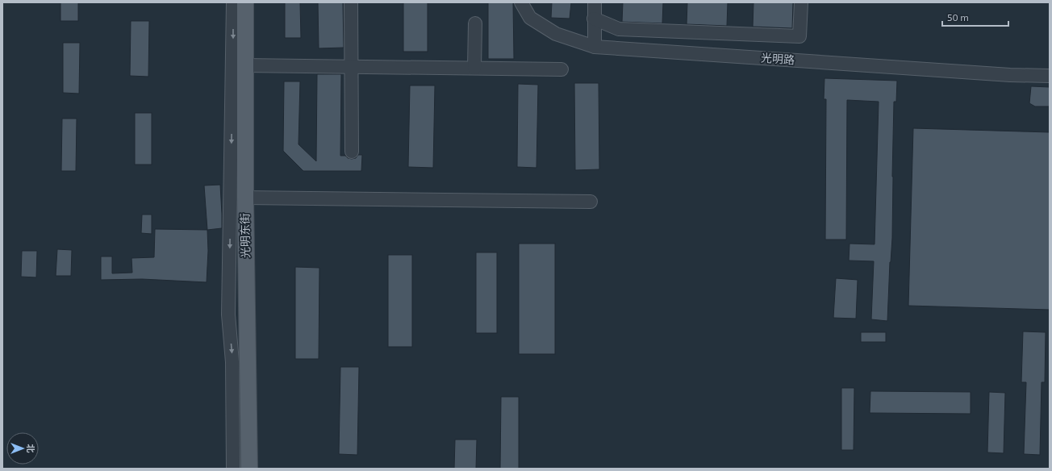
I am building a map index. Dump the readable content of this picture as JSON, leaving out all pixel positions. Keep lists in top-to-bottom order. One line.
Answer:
{"streets":{"main road":["光明东街"],"street":["光明路"]},"scale_bar":"50 m","north":"right"}
